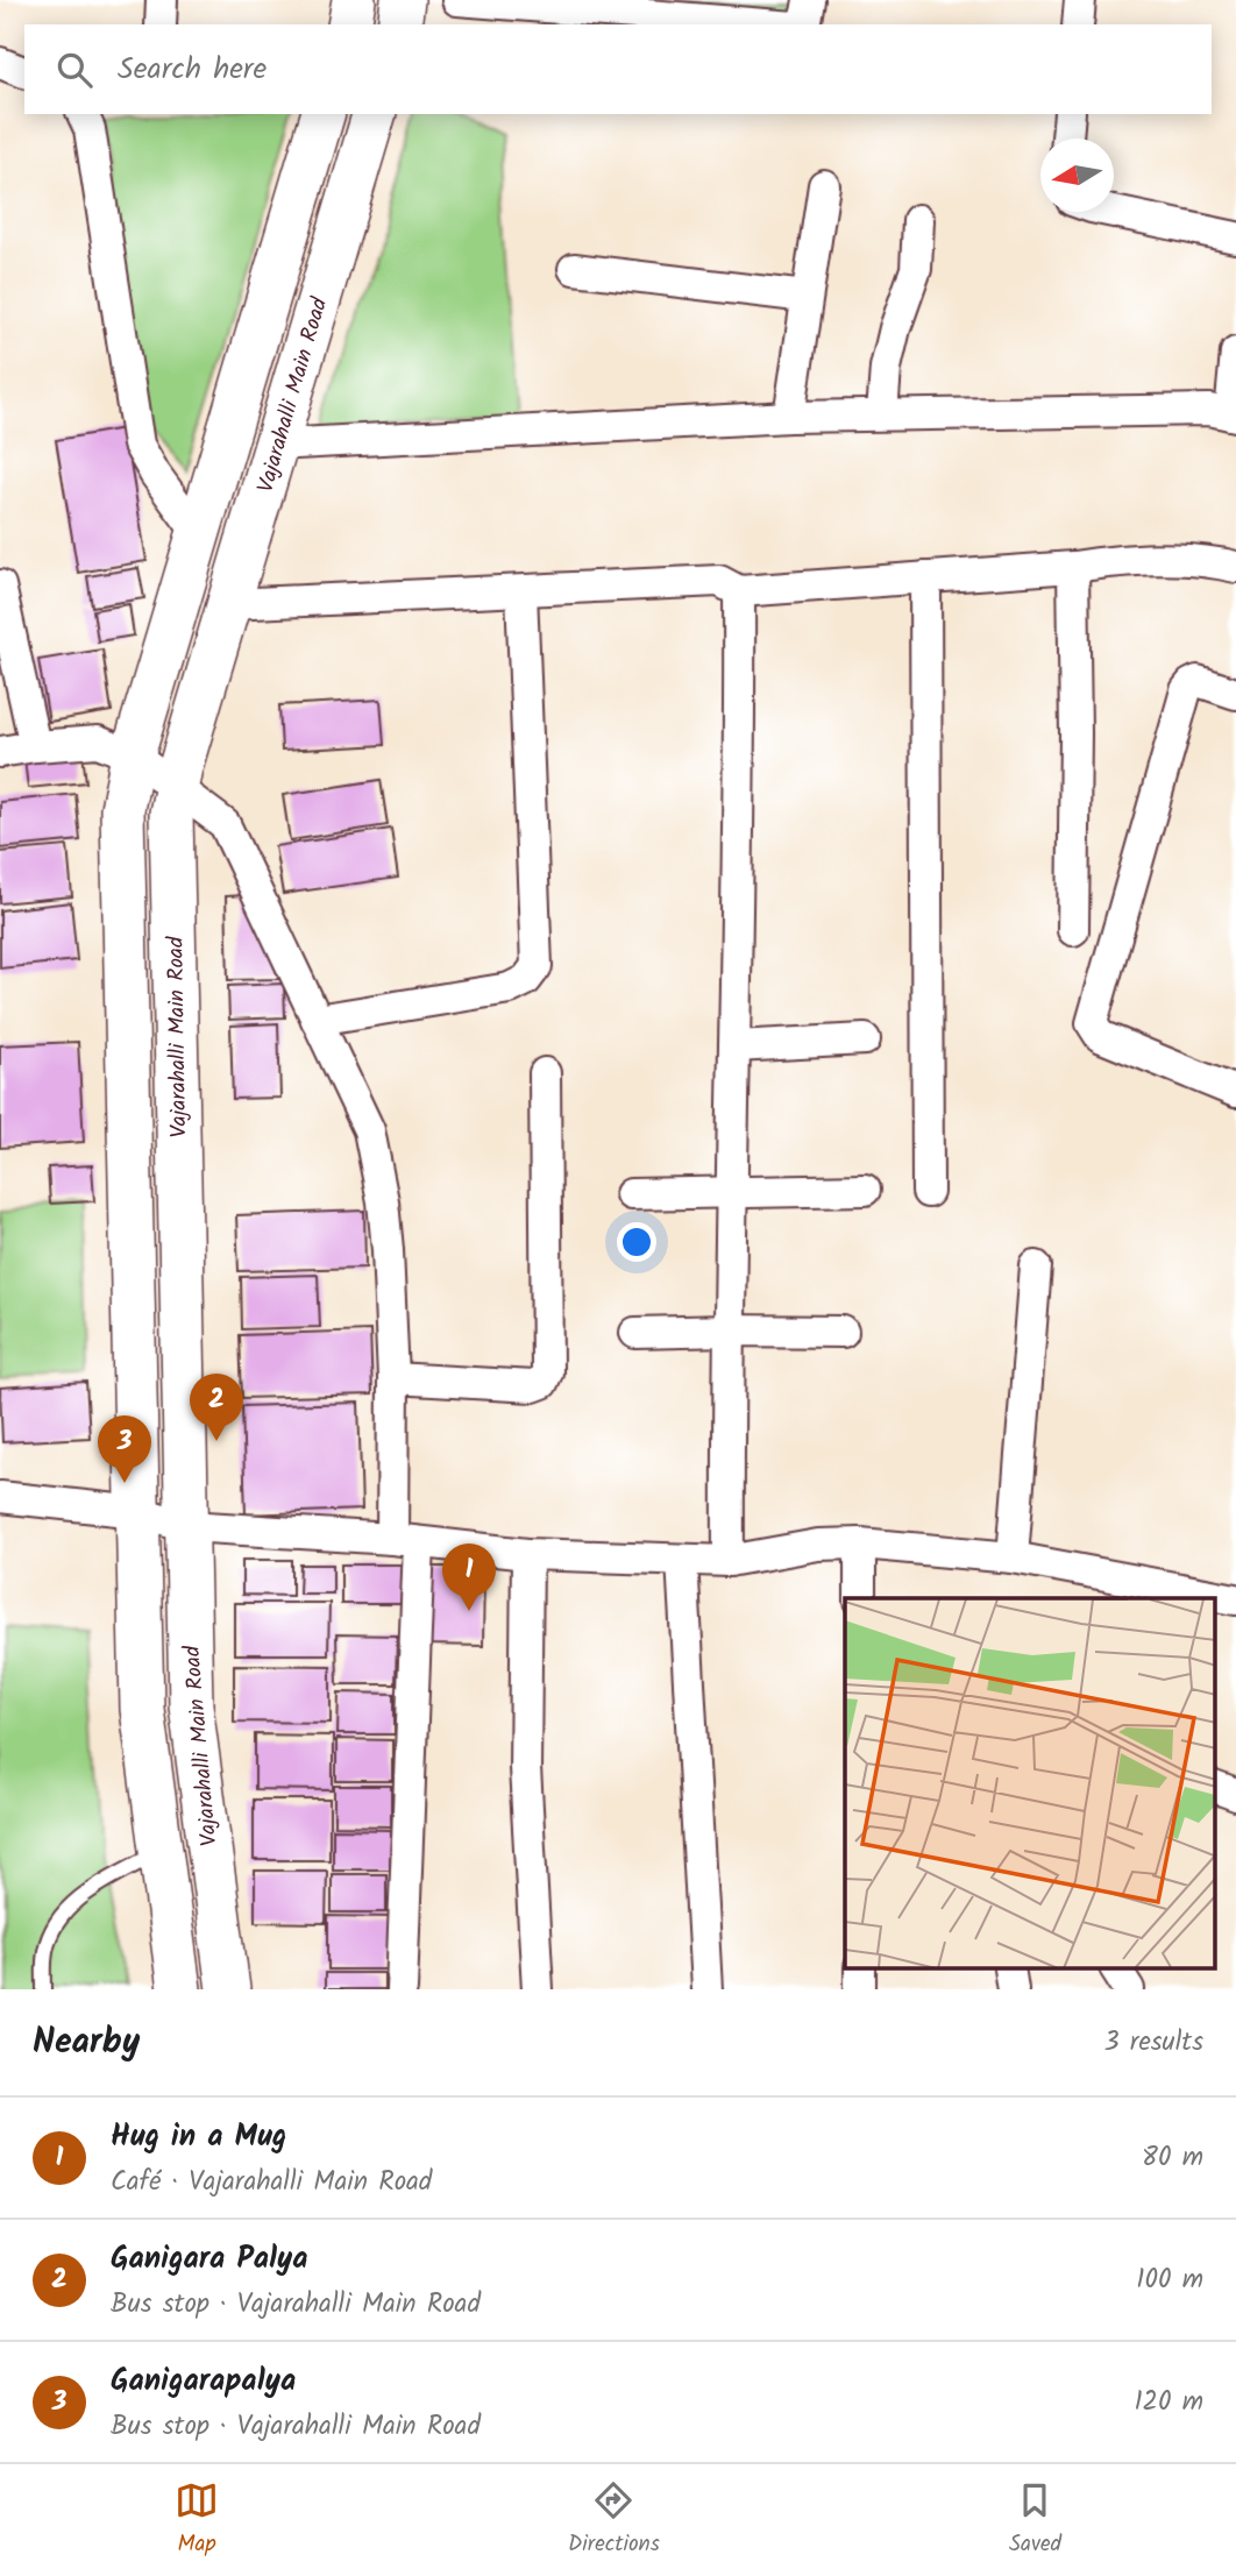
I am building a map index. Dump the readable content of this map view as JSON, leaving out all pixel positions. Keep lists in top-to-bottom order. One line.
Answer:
{"streets":{"main road":["Vajarahalli Main Road"]},"north":"left","page":{"search":"Search here","pins":["2","3","1"],"heading":["Nearby","3 results"],"list":[{"mark":"1","name":"Hug in a Mug","note":"Café · Vajarahalli Main Road","value":"80 m"},{"mark":"2","name":"Ganigara Palya","note":"Bus stop · Vajarahalli Main Road","value":"100 m"},{"mark":"3","name":"Ganigarapalya","note":"Bus stop · Vajarahalli Main Road","value":"120 m"}],"nav":["Map","Directions","Saved"]}}
